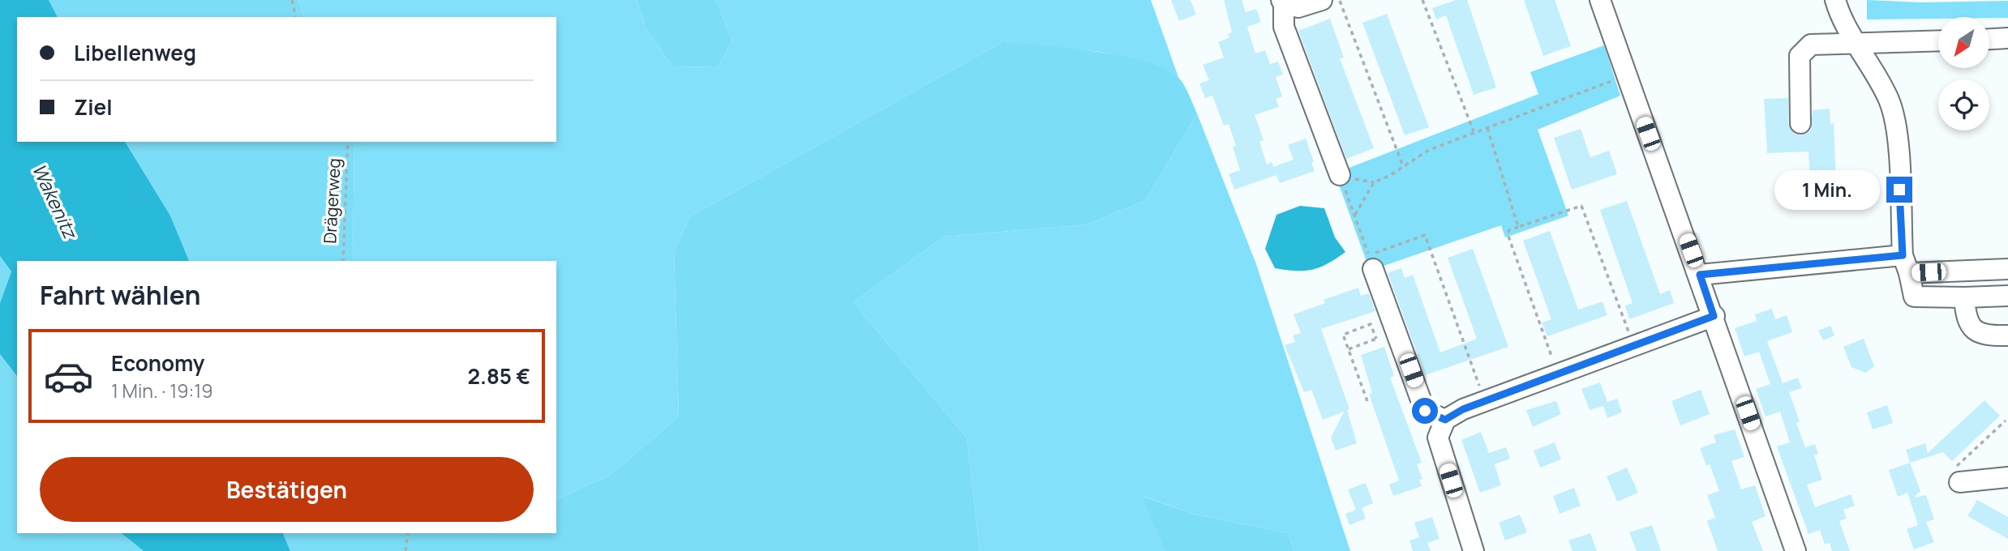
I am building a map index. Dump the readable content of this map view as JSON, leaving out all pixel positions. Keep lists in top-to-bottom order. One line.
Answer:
{"streets":{"path":["Drägerweg"]},"water":["Wakenitz"],"north":"bottom left","page":{"banner":["Libellenweg","Ziel"],"bubble":"1 Min.","heading":"Fahrt wählen","list":[{"name":"Economy","note":"1 Min. · 19:19","value":"2.85 €"}],"buttons":"Bestätigen"}}
